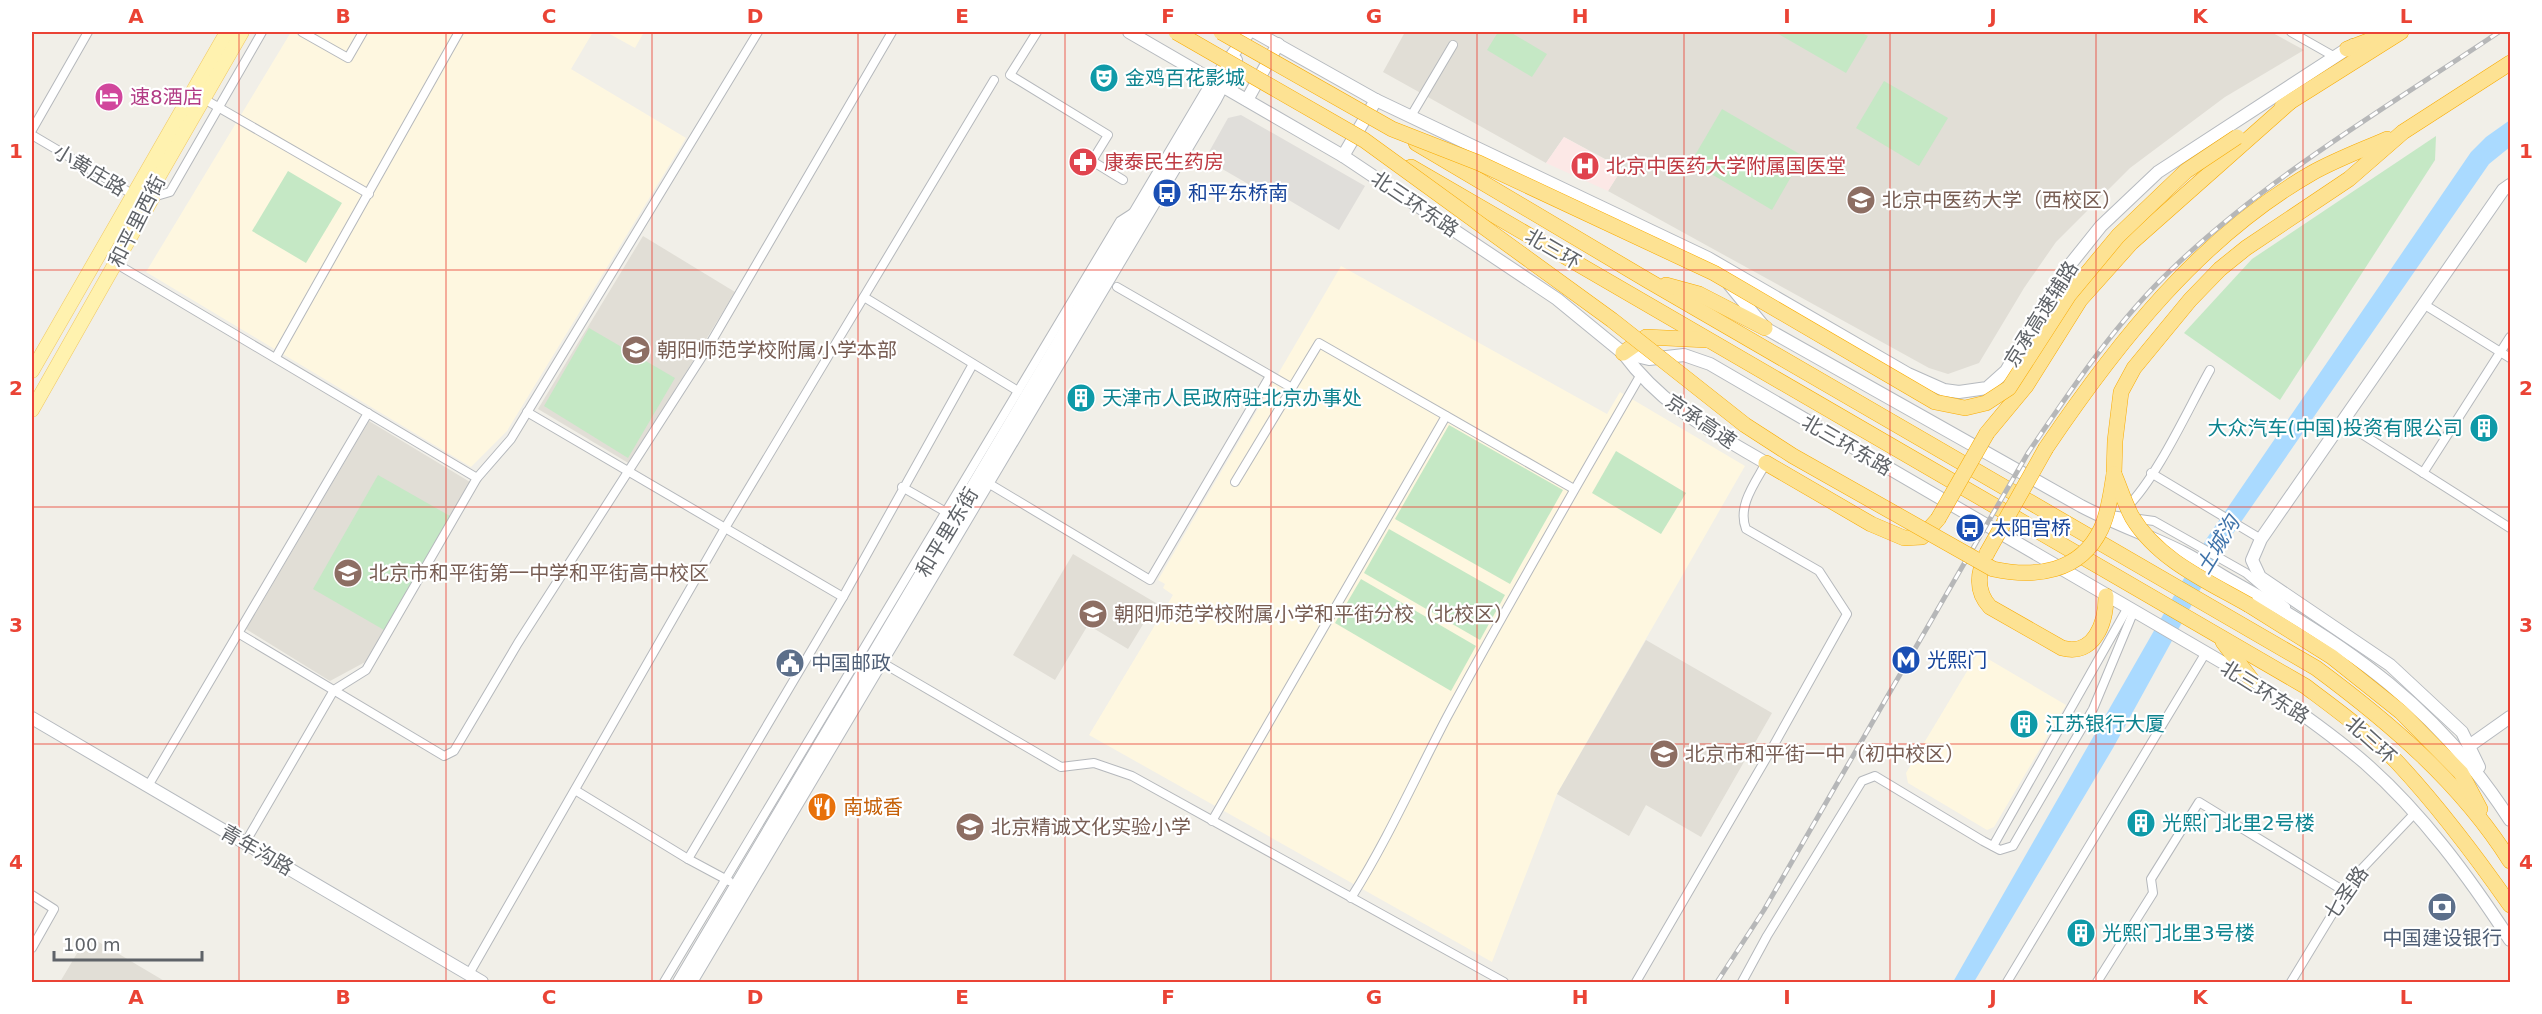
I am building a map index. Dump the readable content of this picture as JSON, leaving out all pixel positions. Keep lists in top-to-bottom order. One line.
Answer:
{"streets":{"highway":["北三环"],"main road":["和平里西街"],"street":["小黄庄路","北三环东路","京承高速辅路","京承高速","和平里东街","青年沟路","七圣路"]},"crossings":[["小黄庄路","和平里西街"],["北三环东路","京承高速"],["北三环东路","和平里东街"],["北三环东路","七圣路"]],"water":["土城沟"],"places":{"theatre":["金鸡百花影城"],"hotel":["速8酒店"],"pharmacy":["康泰民生药房"],"hospital":["北京中医药大学附属国医堂"],"bus stop":["和平东桥南","太阳宫桥"],"school or university":["北京中医药大学（西校区）","朝阳师范学校附属小学本部","北京市和平街第一中学和平街高中校区","朝阳师范学校附属小学和平街分校（北校区）","北京市和平街一中（初中校区）","北京精诚文化实验小学"],"building":["天津市人民政府驻北京办事处","大众汽车(中国)投资有限公司","江苏银行大厦","光熙门北里2号楼","光熙门北里3号楼"],"metro station":["光熙门"],"public building":["中国邮政"],"restaurant":["南城香"],"bank":["中国建设银行"]},"scale_bar":"100 m","grid":{"columns":["A","B","C","D","E","F","G","H","I","J","K","L"],"rows":["1","2","3","4"]}}
